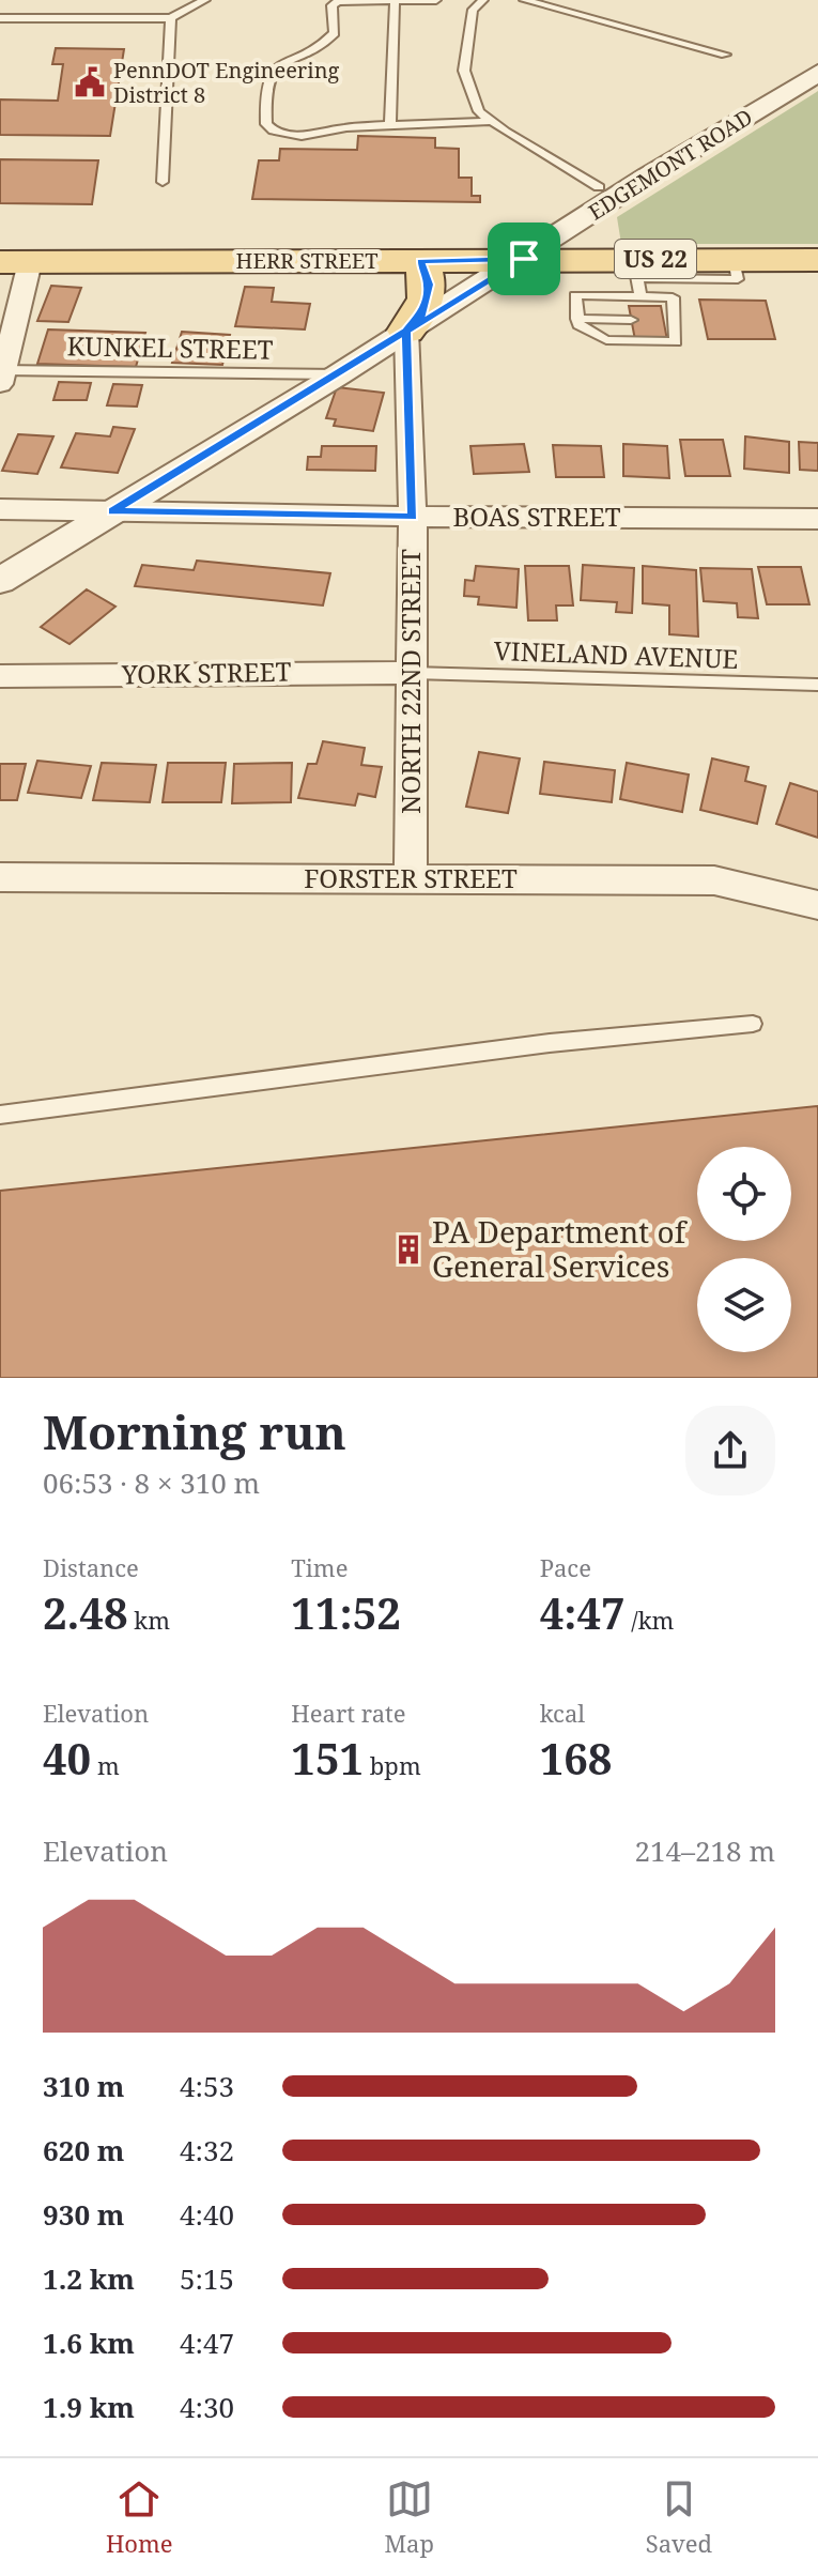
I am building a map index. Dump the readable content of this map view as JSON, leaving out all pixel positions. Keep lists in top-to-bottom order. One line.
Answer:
{"streets":{"main road":["US 22","HERR STREET"],"street":["EDGEMONT ROAD","BOAS STREET","YORK STREET","NORTH 22ND STREET","FORSTER STREET"],"lane":["KUNKEL STREET","VINELAND AVENUE"]},"crossings":[["EDGEMONT ROAD","HERR STREET"],["EDGEMONT ROAD","KUNKEL STREET"],["EDGEMONT ROAD","BOAS STREET"],["EDGEMONT ROAD","NORTH 22ND STREET"],["BOAS STREET","NORTH 22ND STREET"],["VINELAND AVENUE","YORK STREET"],["VINELAND AVENUE","NORTH 22ND STREET"],["YORK STREET","NORTH 22ND STREET"],["NORTH 22ND STREET","FORSTER STREET"]],"places":{"public building":["PennDOT Engineering District 8"],"building":["PA Department of General Services"]},"page":{"heading":["Morning run","06:53 · 8 × 310 m"],"stats":[["Distance","2.48 km"],["Time","11:52"],["Pace","4:47 /km"],["Elevation","40 m"],["Heart rate","151 bpm"],["kcal","168"]],"chart":["Elevation","214–218 m"],"list":[{"name":"310 m","note":"4:53"},{"name":"620 m","note":"4:32"},{"name":"930 m","note":"4:40"},{"name":"1.2 km","note":"5:15"},{"name":"1.6 km","note":"4:47"},{"name":"1.9 km","note":"4:30"}],"tabs":["Home","Map","Saved"]}}
